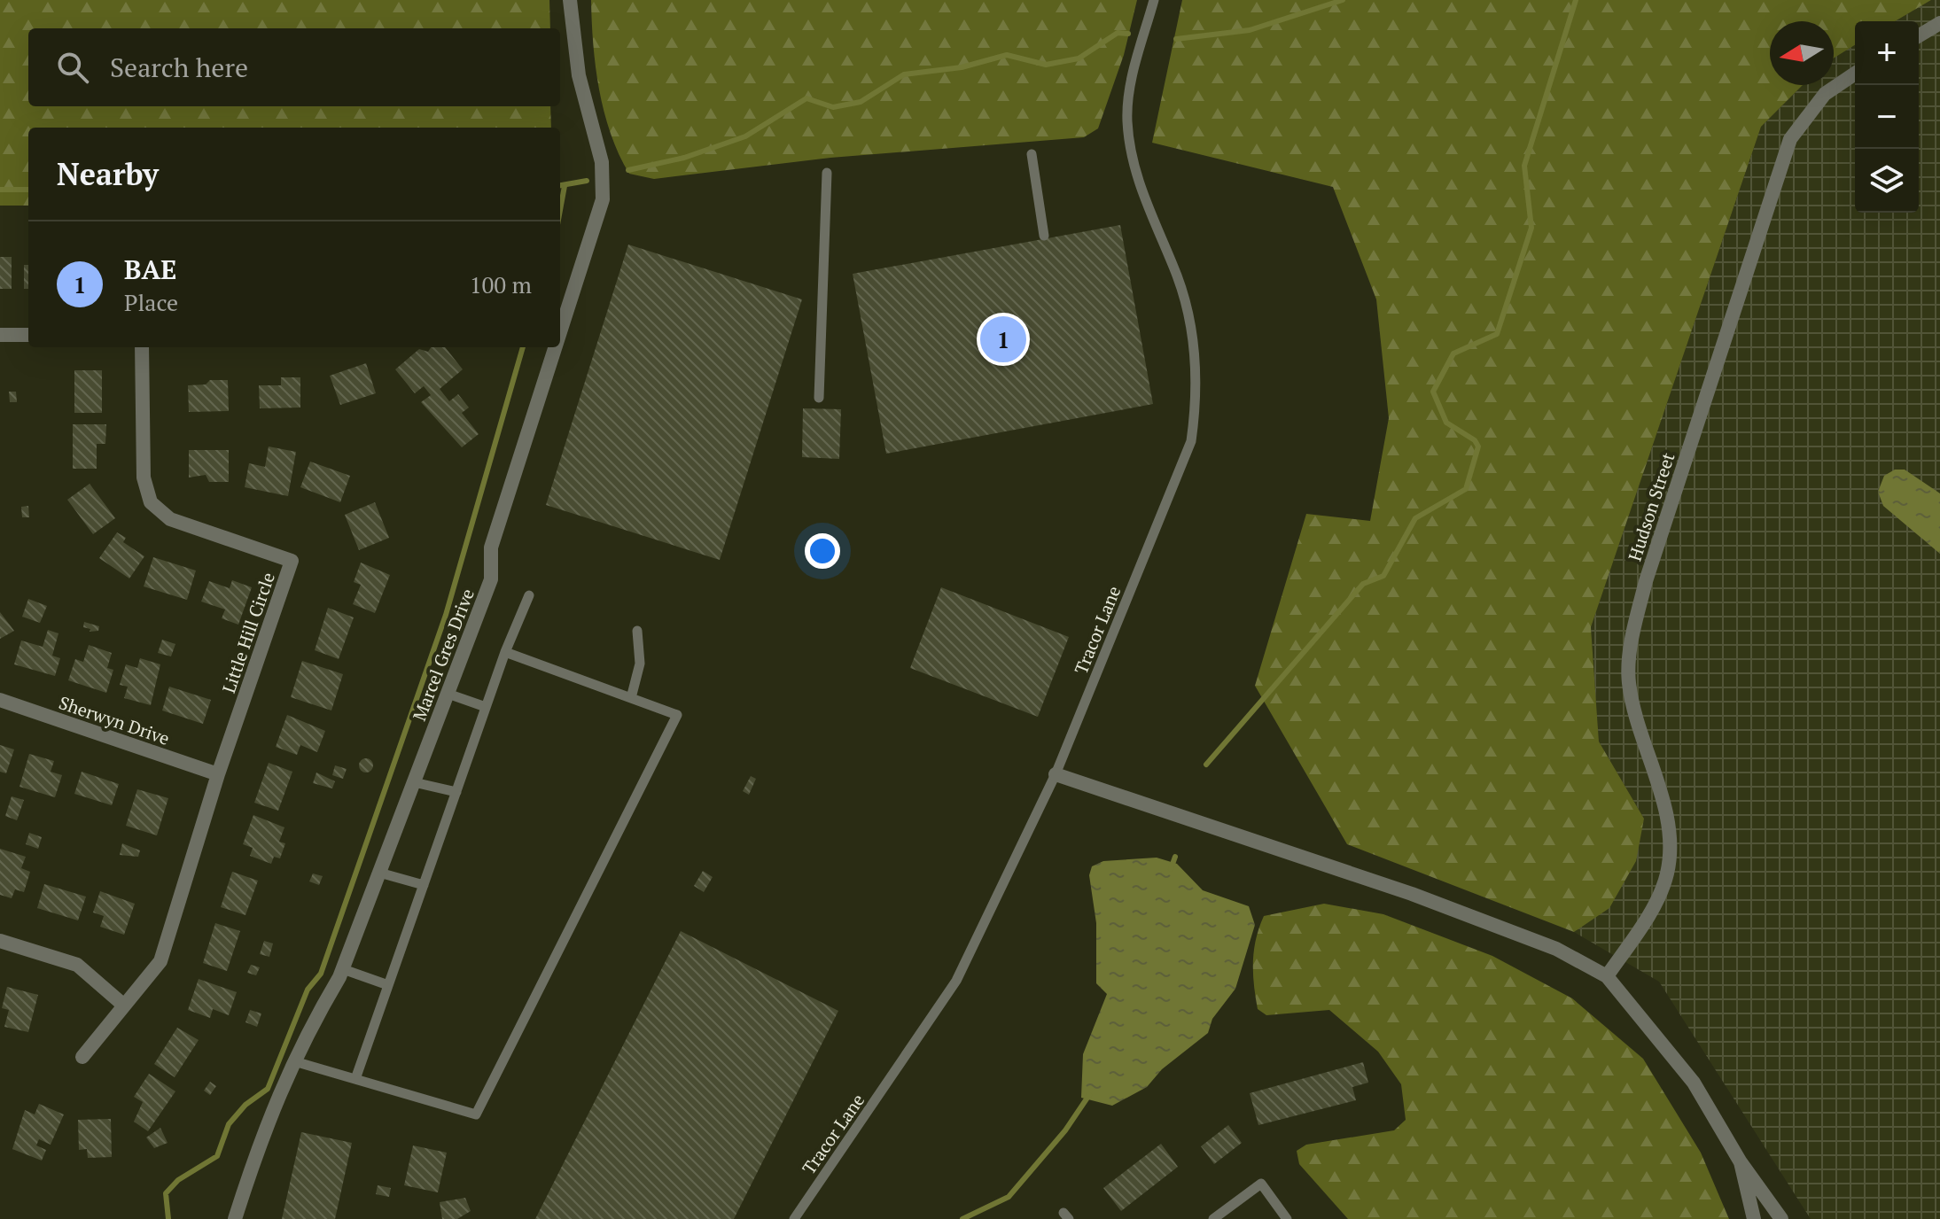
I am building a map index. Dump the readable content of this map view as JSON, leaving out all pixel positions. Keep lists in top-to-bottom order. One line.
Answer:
{"streets":{"street":["Hudson Street","Little Hill Circle","Marcel Gres Drive","Sherwyn Drive"],"lane":["Tracor Lane"]},"crossings":[["Little Hill Circle","Sherwyn Drive"]],"north":"left","page":{"map_buttons":["+","−"],"search":"Search here","heading":"Nearby","list":[{"mark":"1","name":"BAE","note":"Place","value":"100 m"}],"pins":"1"}}
